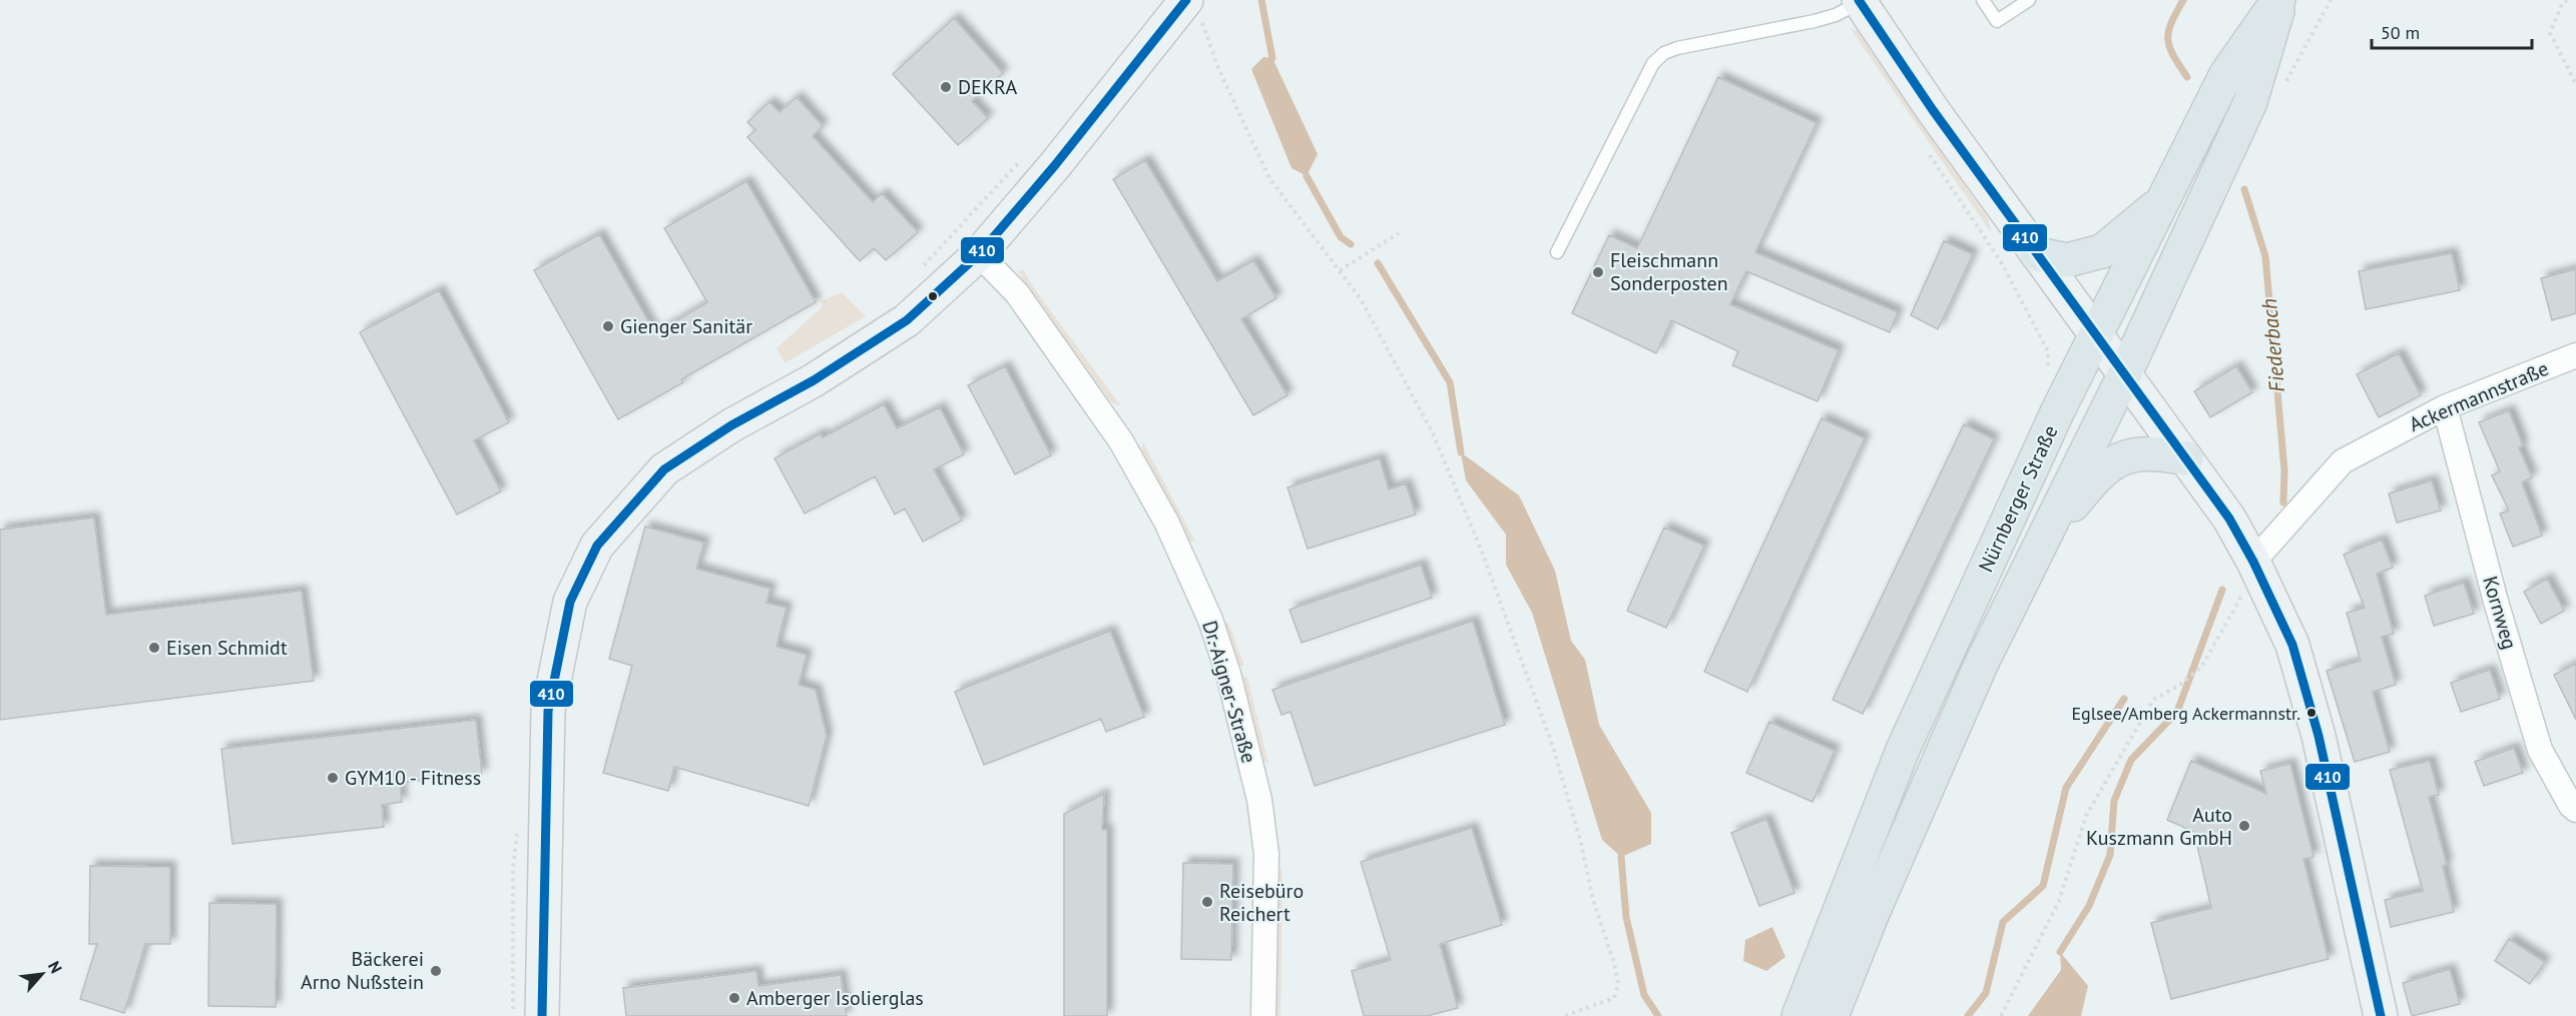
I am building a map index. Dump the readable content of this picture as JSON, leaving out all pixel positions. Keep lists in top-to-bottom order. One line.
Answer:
{"streets":{"main road":["Nürnberger Straße"],"street":["Ackermannstraße","Kornweg","Dr.-Aigner-Straße"]},"crossings":[["Ackermannstraße","Kornweg"]],"water":["Fiederbach"],"places":["DEKRA","Fleischmann Sonderposten","Gienger Sanitär","Eisen Schmidt","Eglsee/Amberg Ackermannstr.","GYM10 - Fitness","Auto Kuszmann GmbH","Reisebüro Reichert","Bäckerei Arno Nußstein","Amberger Isolierglas"],"lines":["transit line 410"],"scale_bar":"50 m","north":"top right"}
